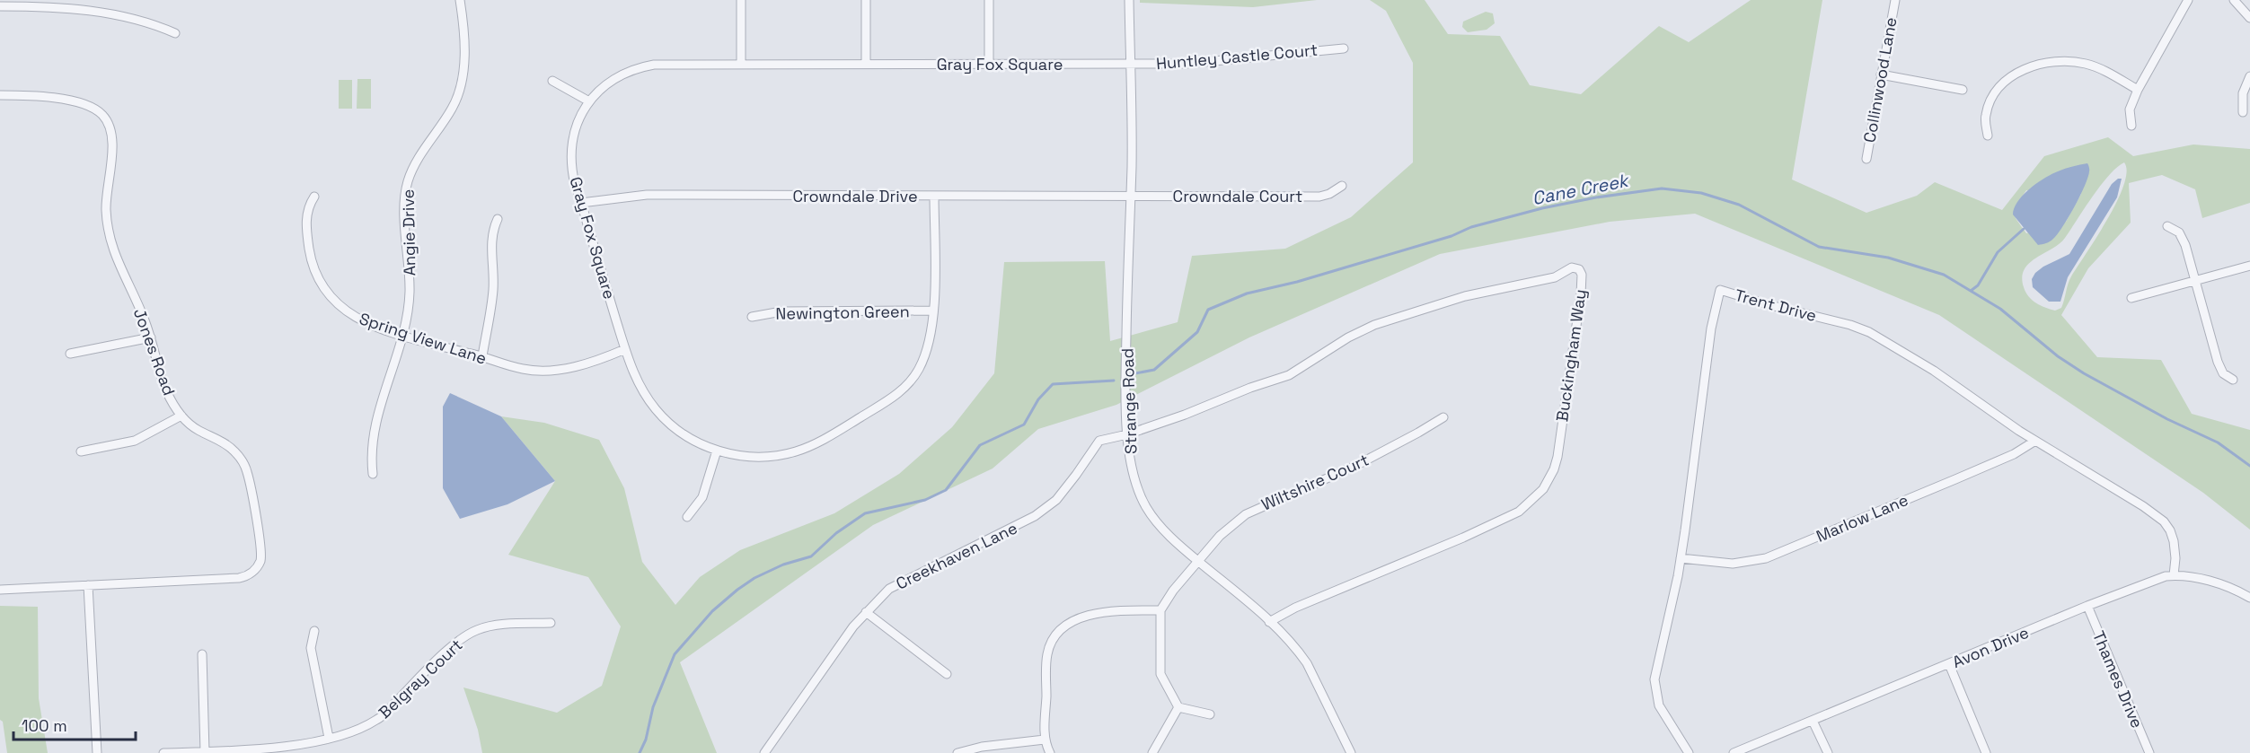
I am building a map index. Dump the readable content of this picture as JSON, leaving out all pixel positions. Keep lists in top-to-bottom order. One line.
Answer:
{"streets":{"street":["Huntley Castle Court","Gray Fox Square","Collinwood Lane","Crowndale Drive","Crowndale Court","Angie Drive","Trent Drive","Newington Green","Spring View Lane","Jones Road","Buckingham Way","Strange Road","Wiltshire Court","Marlow Lane","Creekhaven Lane","Avon Drive","Belgray Court","Thames Drive"]},"crossings":[["Huntley Castle Court","Gray Fox Square"],["Huntley Castle Court","Strange Road"],["Gray Fox Square","Crowndale Drive"],["Gray Fox Square","Newington Green"],["Gray Fox Square","Spring View Lane"],["Gray Fox Square","Strange Road"],["Crowndale Drive","Crowndale Court"],["Crowndale Drive","Strange Road"],["Crowndale Court","Strange Road"],["Angie Drive","Spring View Lane"],["Trent Drive","Marlow Lane"],["Trent Drive","Avon Drive"],["Buckingham Way","Strange Road"],["Buckingham Way","Creekhaven Lane"],["Strange Road","Wiltshire Court"],["Strange Road","Creekhaven Lane"],["Avon Drive","Thames Drive"]],"water":["Cane Creek"],"scale_bar":"100 m"}
